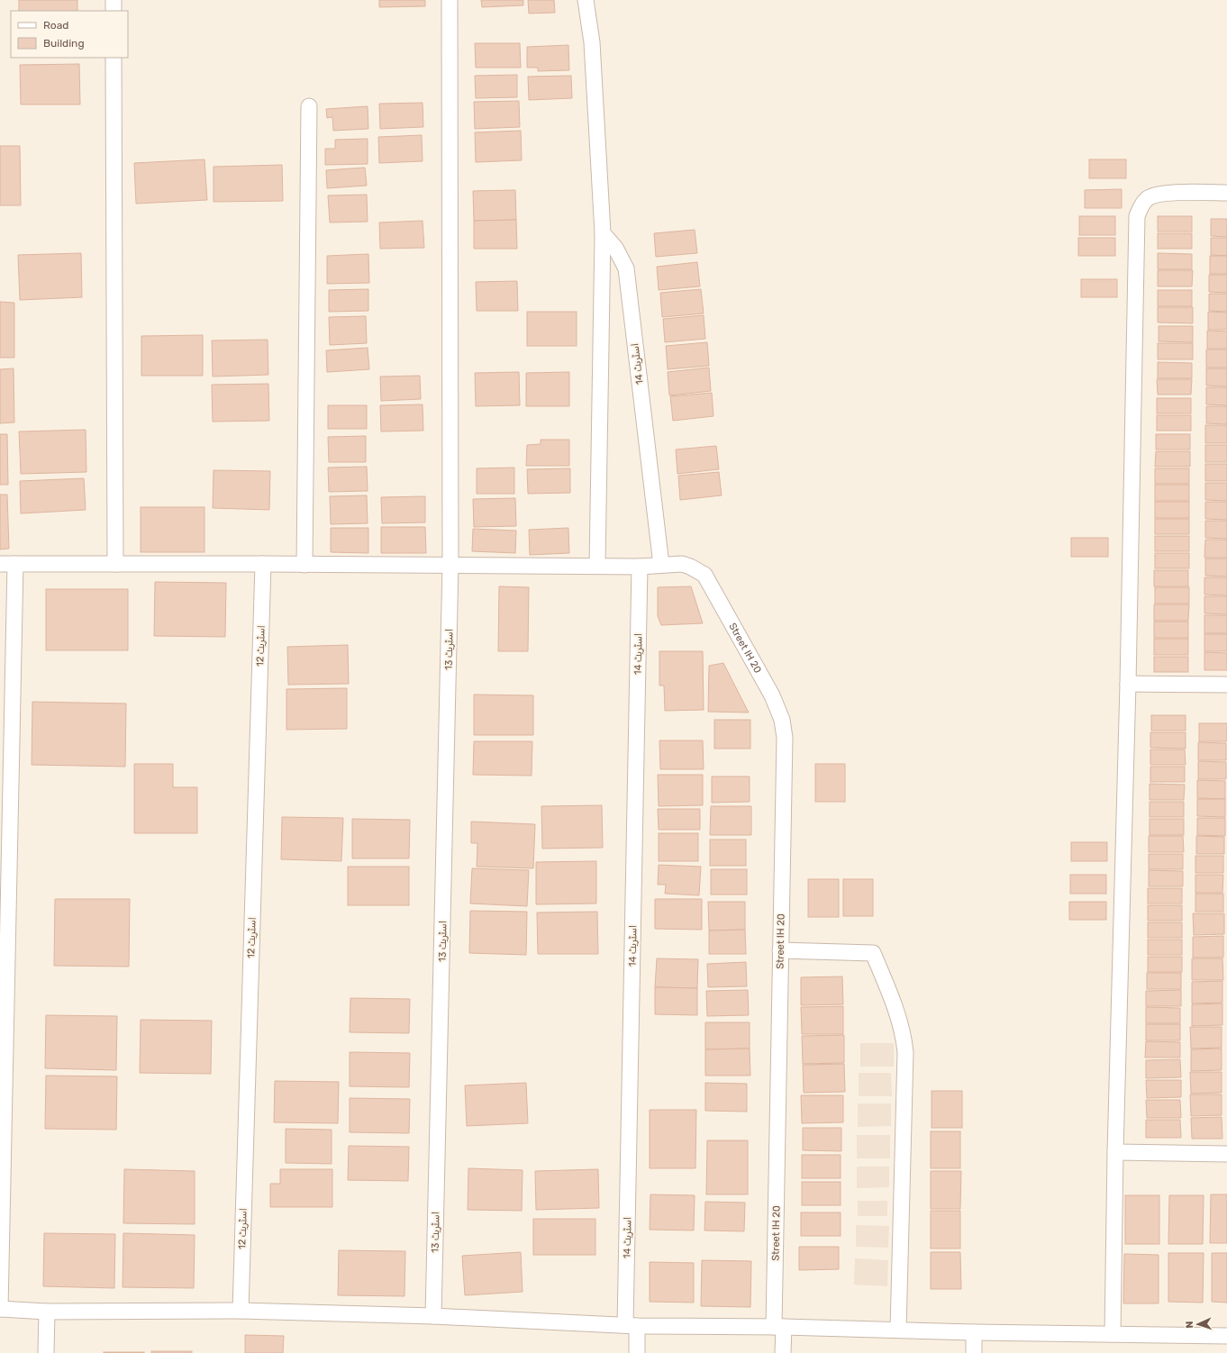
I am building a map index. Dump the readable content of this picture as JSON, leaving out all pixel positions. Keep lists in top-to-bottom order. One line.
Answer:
{"streets":{"street":["اسٹریٹ 14","اسٹریٹ 12","Street IH 20","اسٹریٹ 13"]},"crossings":[["اسٹریٹ 14","Street IH 20"]],"legend":["Road","Building"],"north":"left"}
